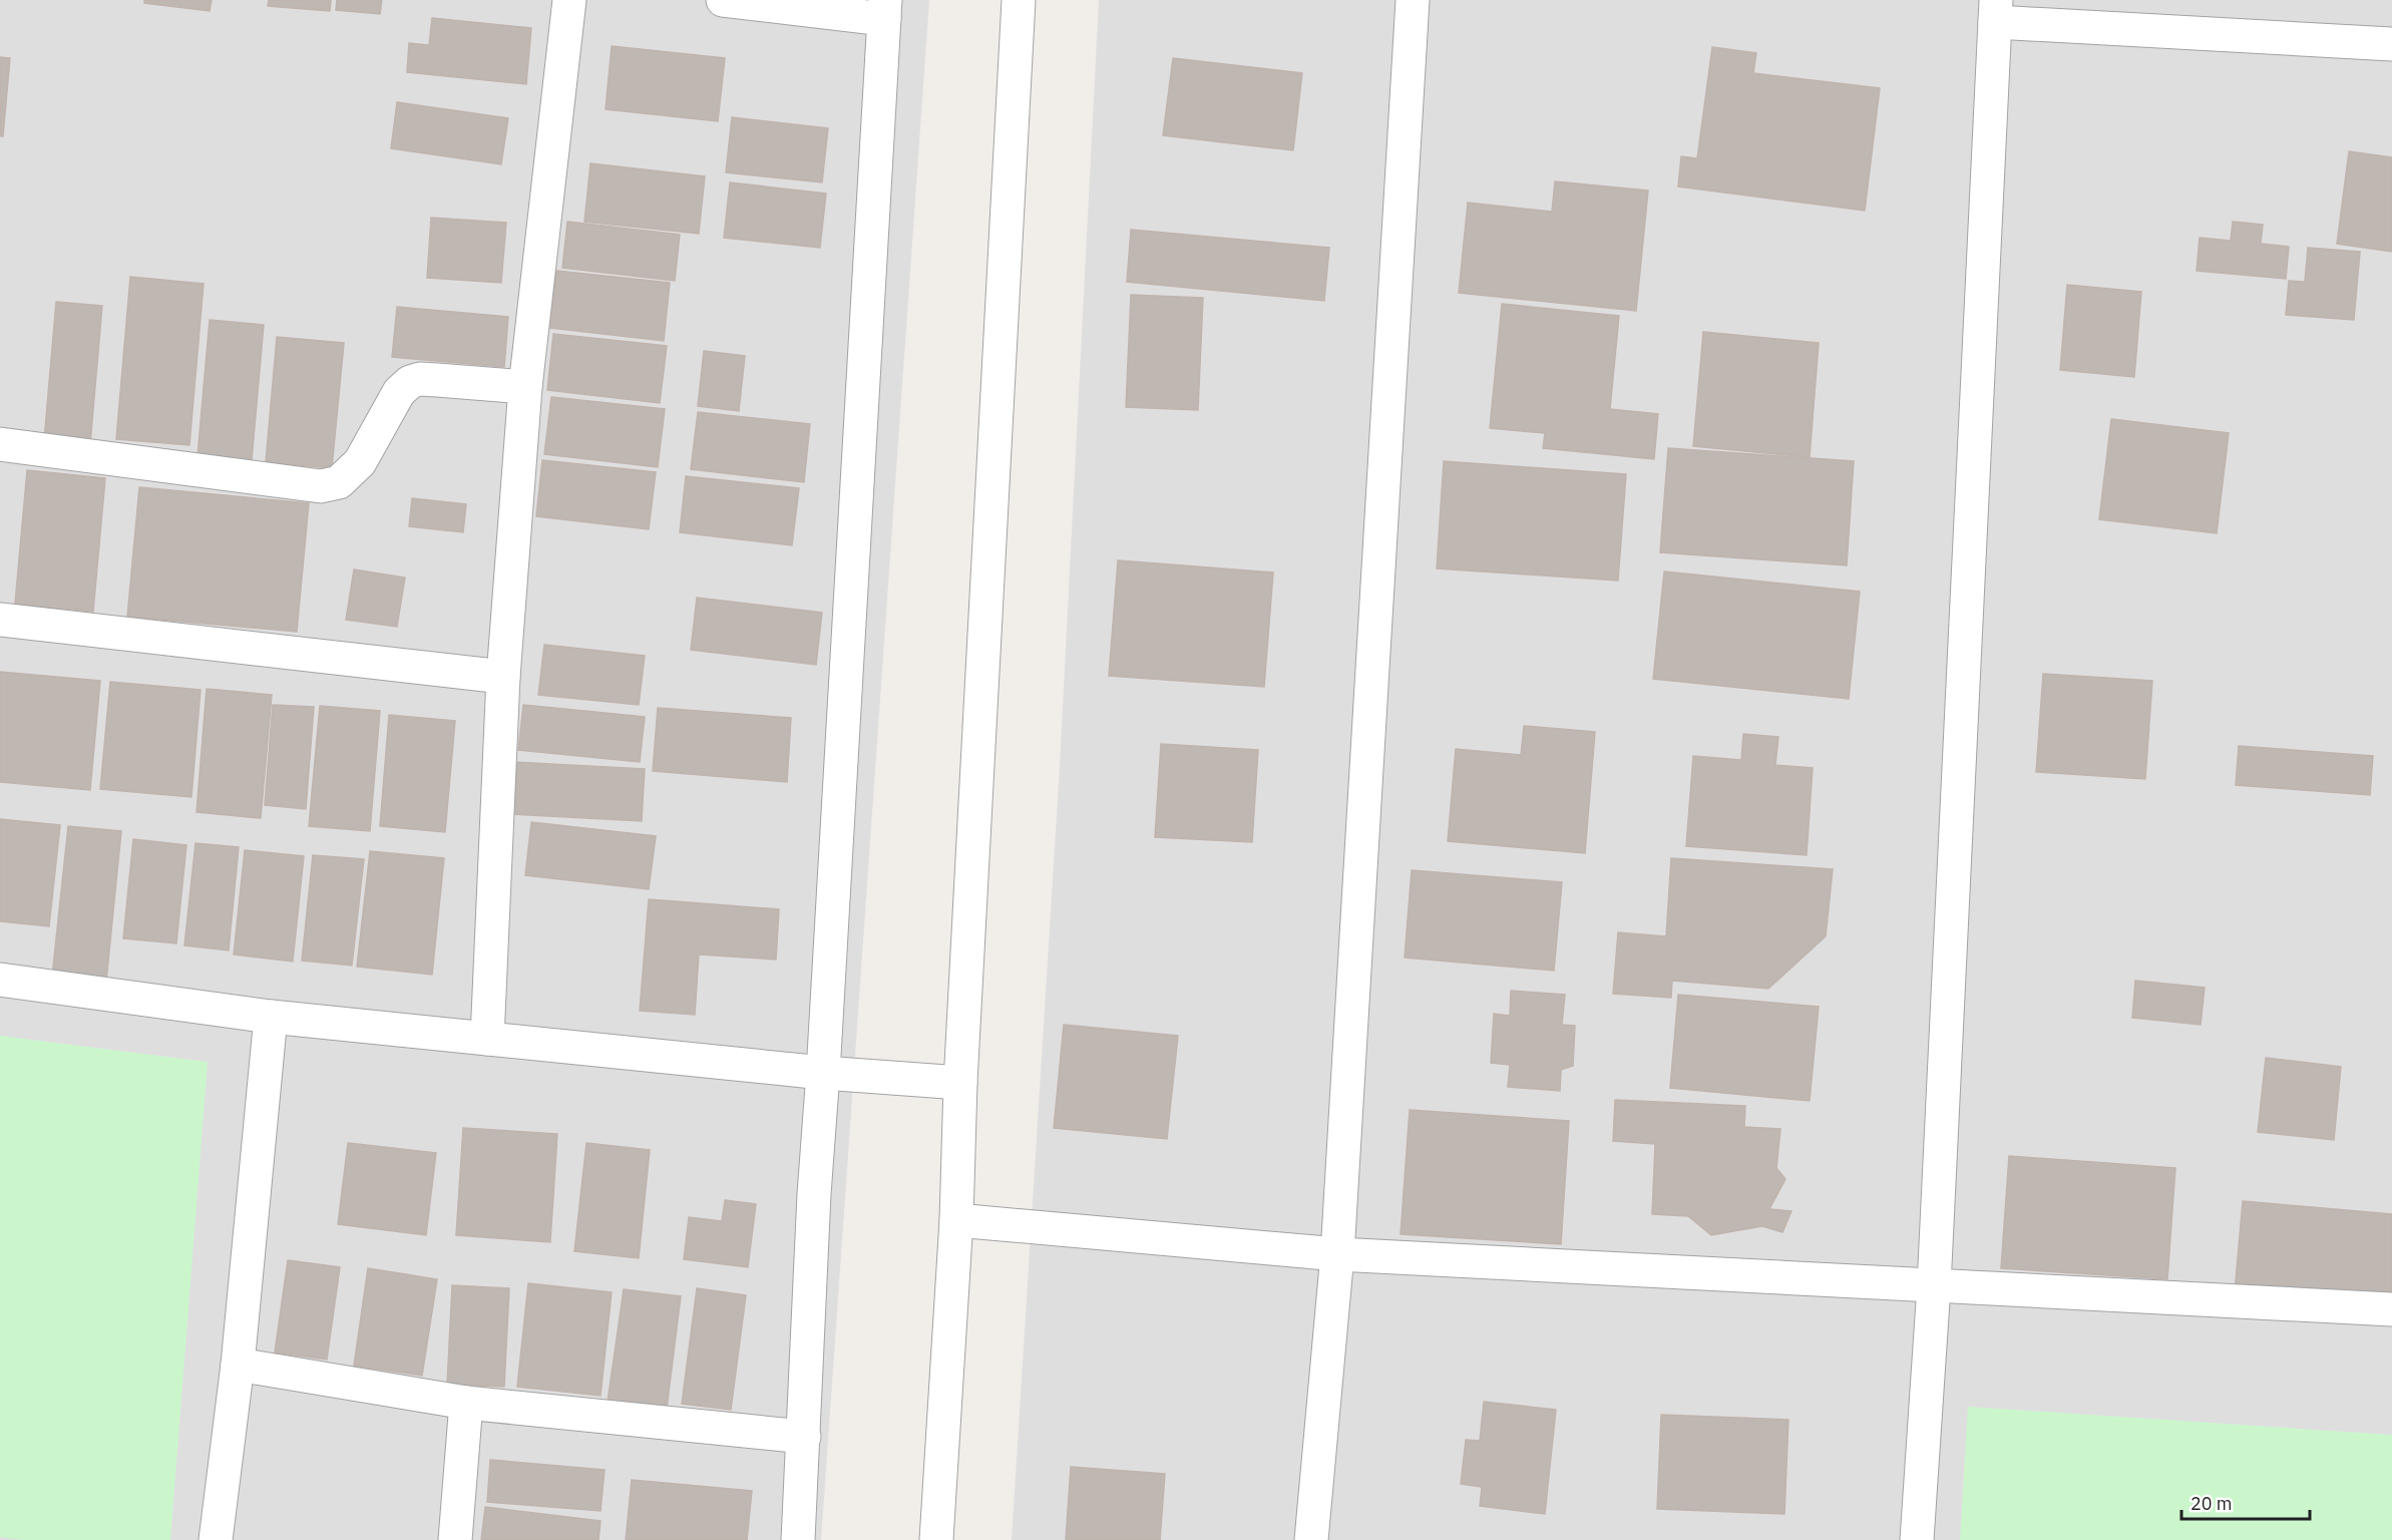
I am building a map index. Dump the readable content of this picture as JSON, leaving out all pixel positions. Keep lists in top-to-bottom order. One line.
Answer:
{"scale_bar":"20 m"}
